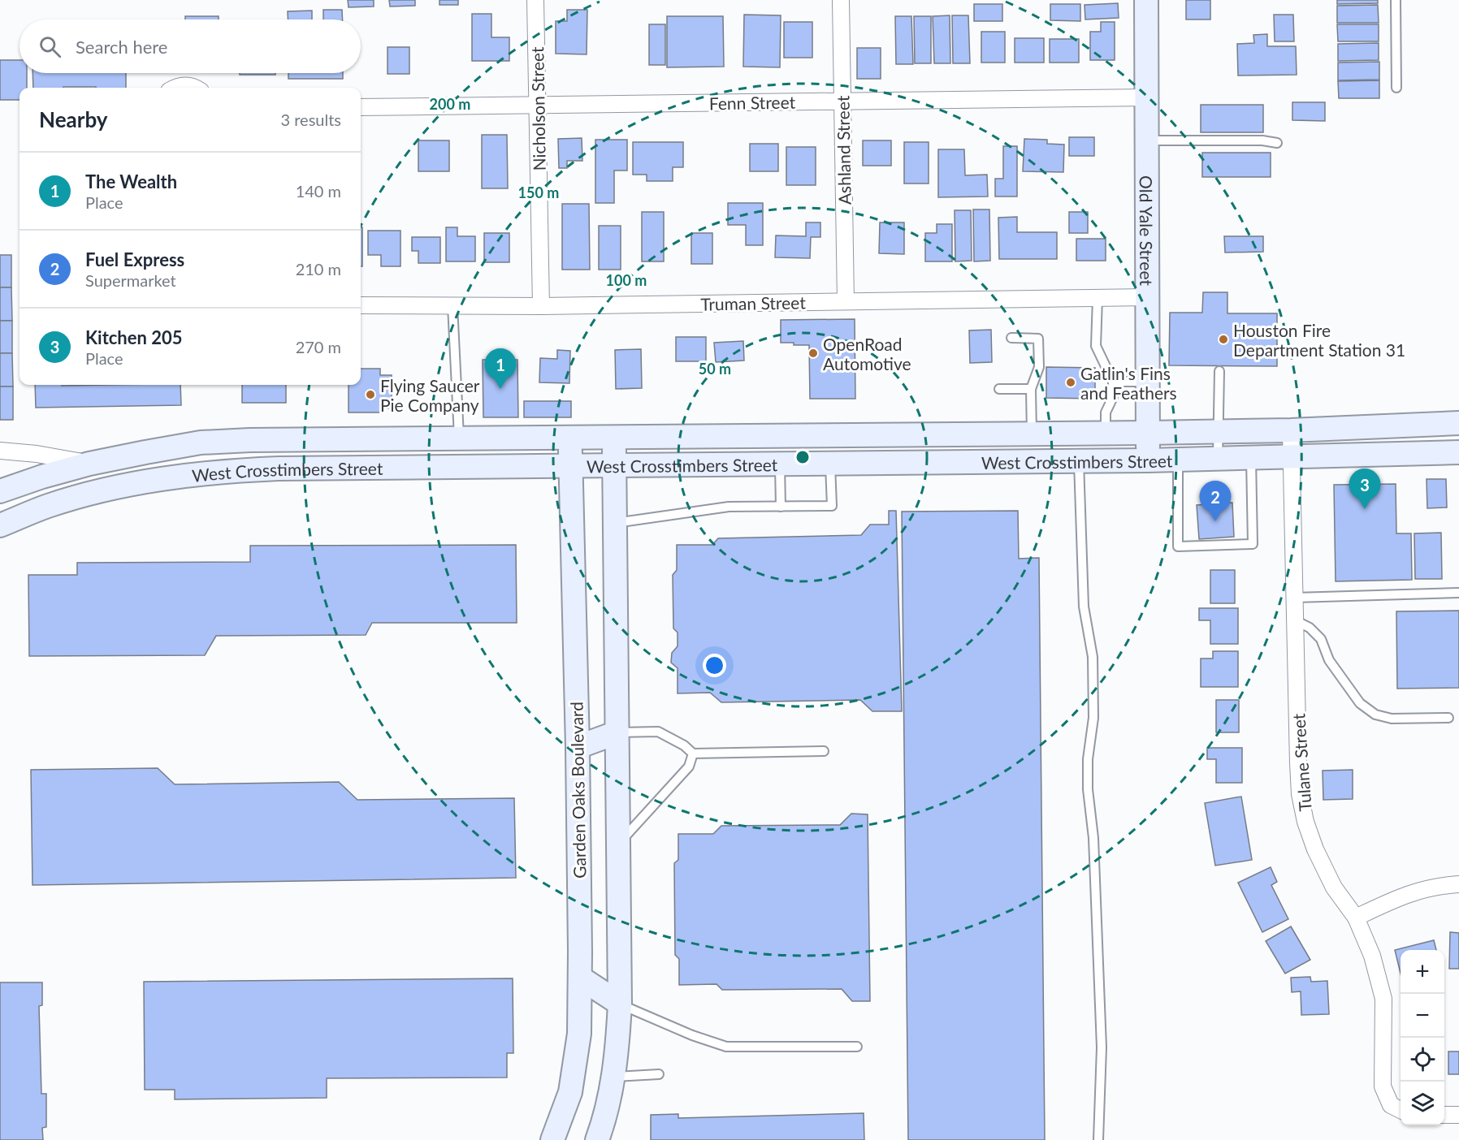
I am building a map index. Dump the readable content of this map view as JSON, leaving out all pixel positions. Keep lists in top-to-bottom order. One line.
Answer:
{"streets":{"main road":["Old Yale Street","West Crosstimbers Street","Garden Oaks Boulevard"],"street":["Fenn Street","Nicholson Street","Ashland Street","Truman Street","Tulane Street"]},"crossings":[["Fenn Street","Nicholson Street"],["Fenn Street","Ashland Street"],["Fenn Street","Old Yale Street"],["Nicholson Street","Truman Street"],["Ashland Street","Truman Street"],["Old Yale Street","Truman Street"],["Old Yale Street","West Crosstimbers Street"],["West Crosstimbers Street","Tulane Street"],["West Crosstimbers Street","Garden Oaks Boulevard"]],"places":["Houston Fire Department Station 31","OpenRoad Automotive","Gatlin's Fins and Feathers","Flying Saucer Pie Company"],"page":{"search":"Search here","heading":["Nearby","3 results"],"list":[{"mark":"1","name":"The Wealth","note":"Place","value":"140 m"},{"mark":"2","name":"Fuel Express","note":"Supermarket","value":"210 m"},{"mark":"3","name":"Kitchen 205","note":"Place","value":"270 m"}],"pins":["1","3","2"],"map_buttons":["+","−"]},"rings":["200 m","150 m","100 m","50 m"]}
